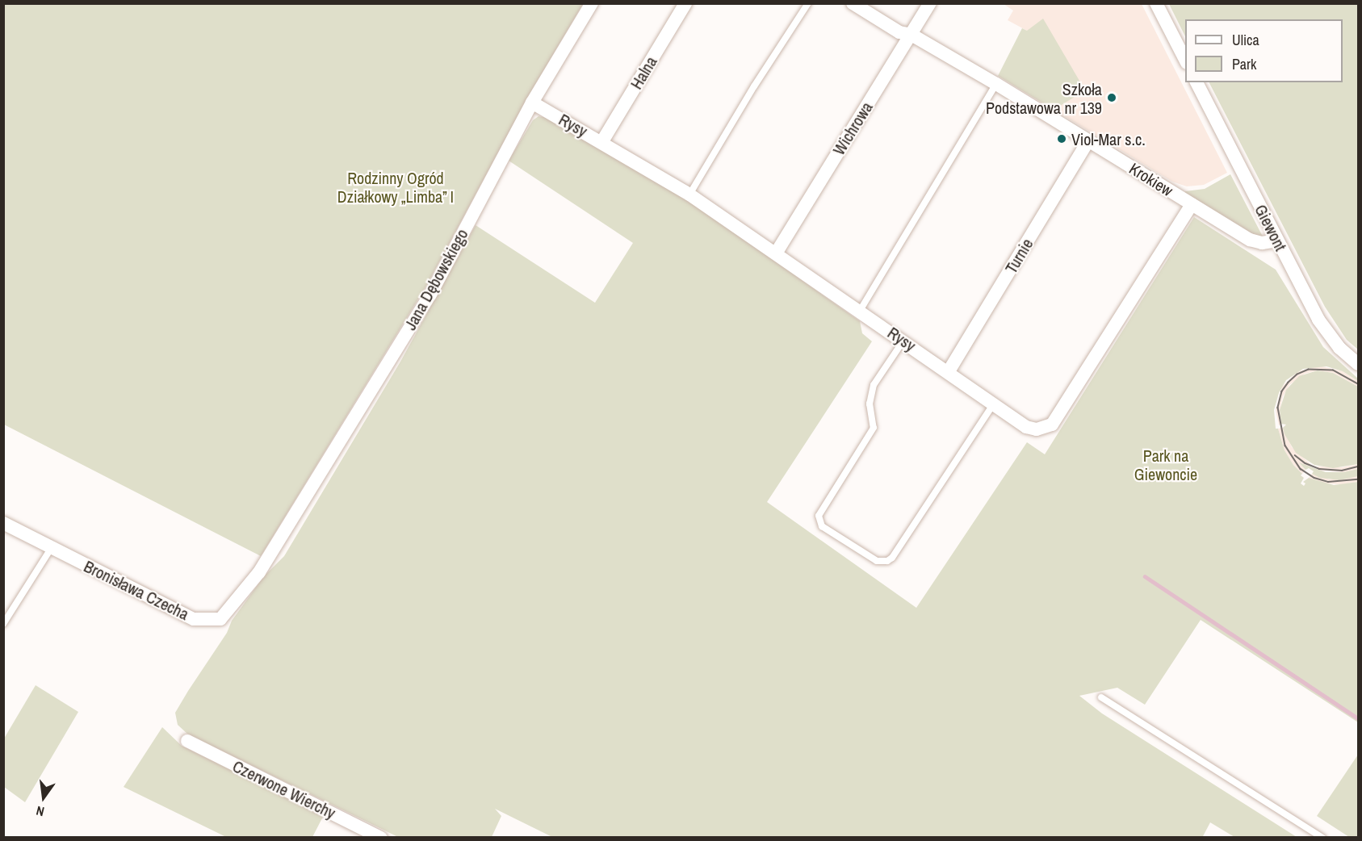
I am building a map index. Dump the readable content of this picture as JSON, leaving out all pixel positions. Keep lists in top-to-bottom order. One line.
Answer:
{"streets":{"street":["Halna","Rysy","Wichrowa","Krokiew","Giewont","Turnie","Jana Dębowskiego","Bronisława Czecha","Czerwone Wierchy"]},"crossings":[["Halna","Rysy"],["Rysy","Wichrowa"],["Rysy","Krokiew"],["Rysy","Turnie"],["Rysy","Jana Dębowskiego"],["Wichrowa","Krokiew"],["Krokiew","Giewont"],["Krokiew","Turnie"],["Jana Dębowskiego","Bronisława Czecha"]],"parks":["Rodzinny Ogród Działkowy „Limba” I","Park na Giewoncie"],"places":["Szkoła Podstawowa nr 139","Viol-Mar s.c."],"legend":["Ulica","Park"],"north":"bottom"}
